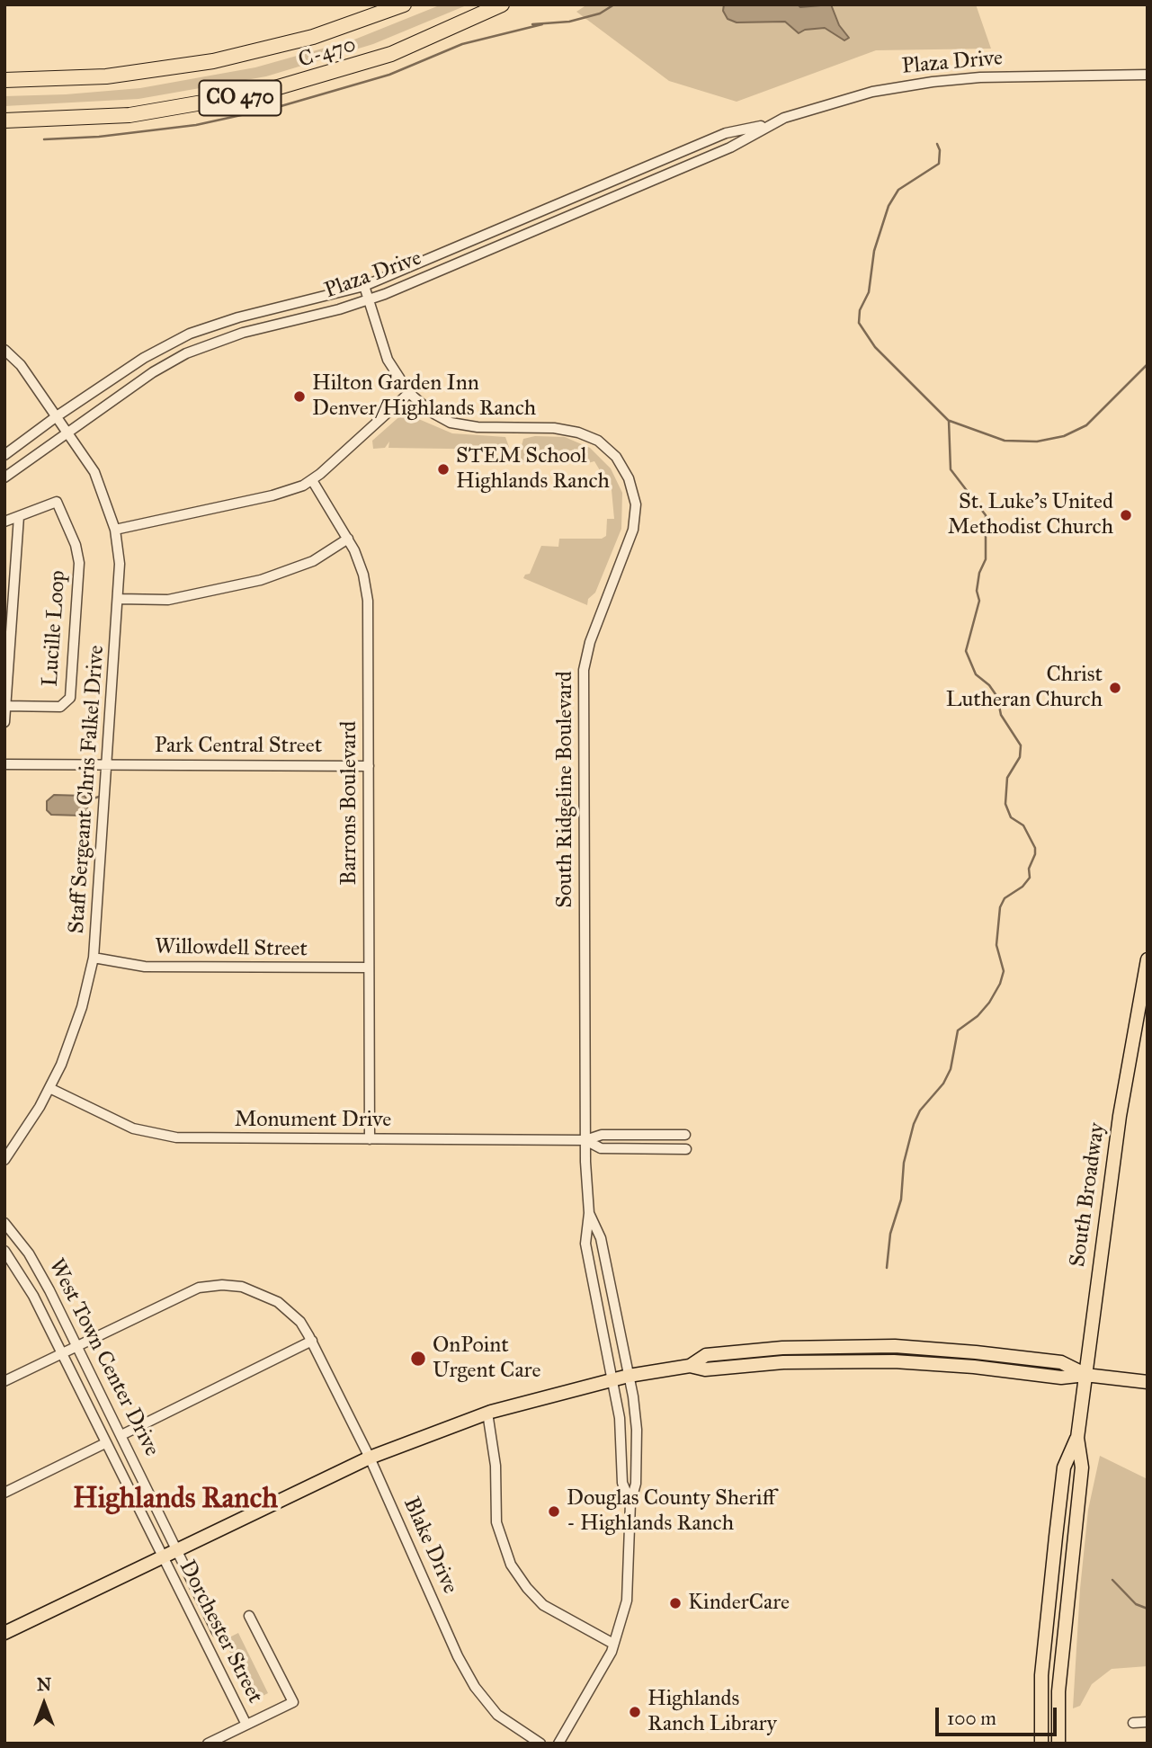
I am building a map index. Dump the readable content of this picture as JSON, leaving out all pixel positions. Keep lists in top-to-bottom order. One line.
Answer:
{"streets":{"highway":["C-470","CO 470"],"main road":["South Broadway"],"street":["Plaza Drive","Lucille Loop","Park Central Street","Staff Sergeant Chris Falkel Drive","South Ridgeline Boulevard","Barrons Boulevard","Willowdell Street","Monument Drive","West Town Center Drive","Blake Drive","Dorchester Street"]},"crossings":[["Plaza Drive","Staff Sergeant Chris Falkel Drive"],["Plaza Drive","South Ridgeline Boulevard"],["Park Central Street","Staff Sergeant Chris Falkel Drive"],["Park Central Street","Barrons Boulevard"],["Staff Sergeant Chris Falkel Drive","Willowdell Street"],["Staff Sergeant Chris Falkel Drive","Monument Drive"],["South Ridgeline Boulevard","Monument Drive"],["Barrons Boulevard","Willowdell Street"],["Barrons Boulevard","Monument Drive"],["West Town Center Drive","Blake Drive"],["West Town Center Drive","Dorchester Street"]],"districts":["Highlands Ranch"],"places":["Hilton Garden Inn Denver/Highlands Ranch","STEM School Highlands Ranch","St. Luke's United Methodist Church","Christ Lutheran Church","OnPoint Urgent Care","Douglas County Sheriff - Highlands Ranch","KinderCare","Highlands Ranch Library"],"scale_bar":"100 m","north":"top"}
